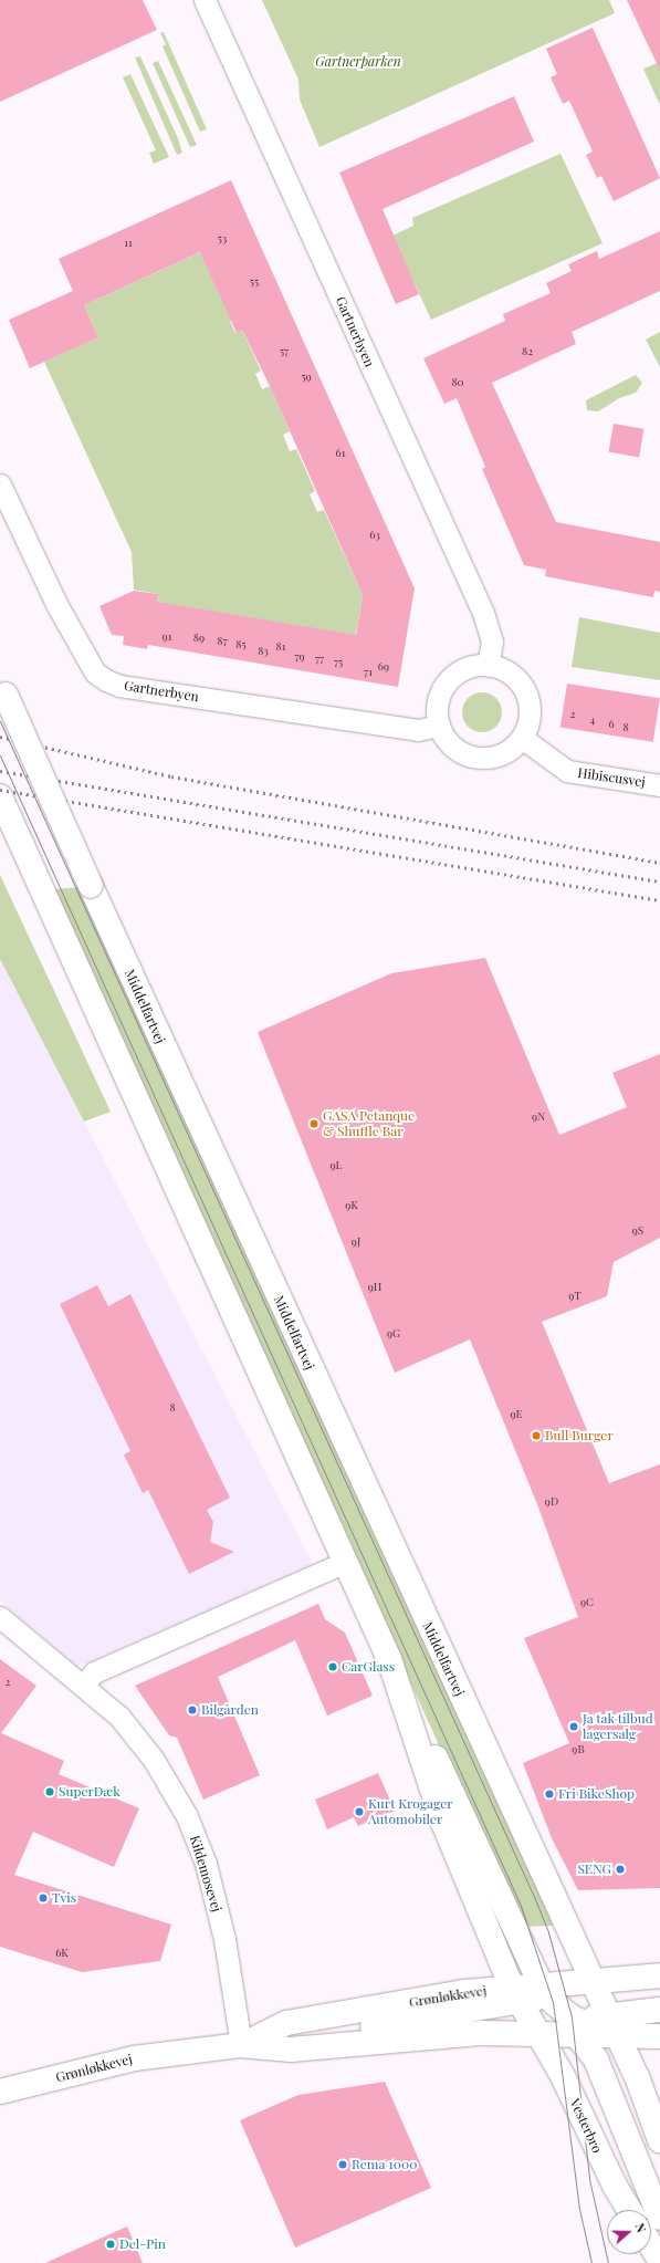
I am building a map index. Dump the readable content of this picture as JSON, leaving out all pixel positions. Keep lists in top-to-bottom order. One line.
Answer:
{"streets":{"street":["Gartnerbyen","Hibiscusvej","Middelfartvej","Kildemosevej","Grønløkkevej","Vesterbro"]},"crossings":[["Gartnerbyen","Hibiscusvej"],["Middelfartvej","Grønløkkevej"],["Kildemosevej","Grønløkkevej"],["Grønløkkevej","Vesterbro"]],"parks":["Gartnerparken"],"places":["GASA Petanque & Shuffle Bar","Bull Burger","CarGlass","Bilgården","Ja tak tilbud lagersalg","SuperDæk","Fri BikeShop","Kurt Krogager Automobiler","SENG","Tvis","Rema 1000","Del-Pin"],"house_numbers":["53","11","55","57","82","59","80","61","63","91","89","87","85","81","83","79","77","75","69","71","2","4","6","8","9N","9L","9K","9S","9J","9H","9T","9G","8","9E","9D","9C","2","9B","6K"],"north":"right"}
